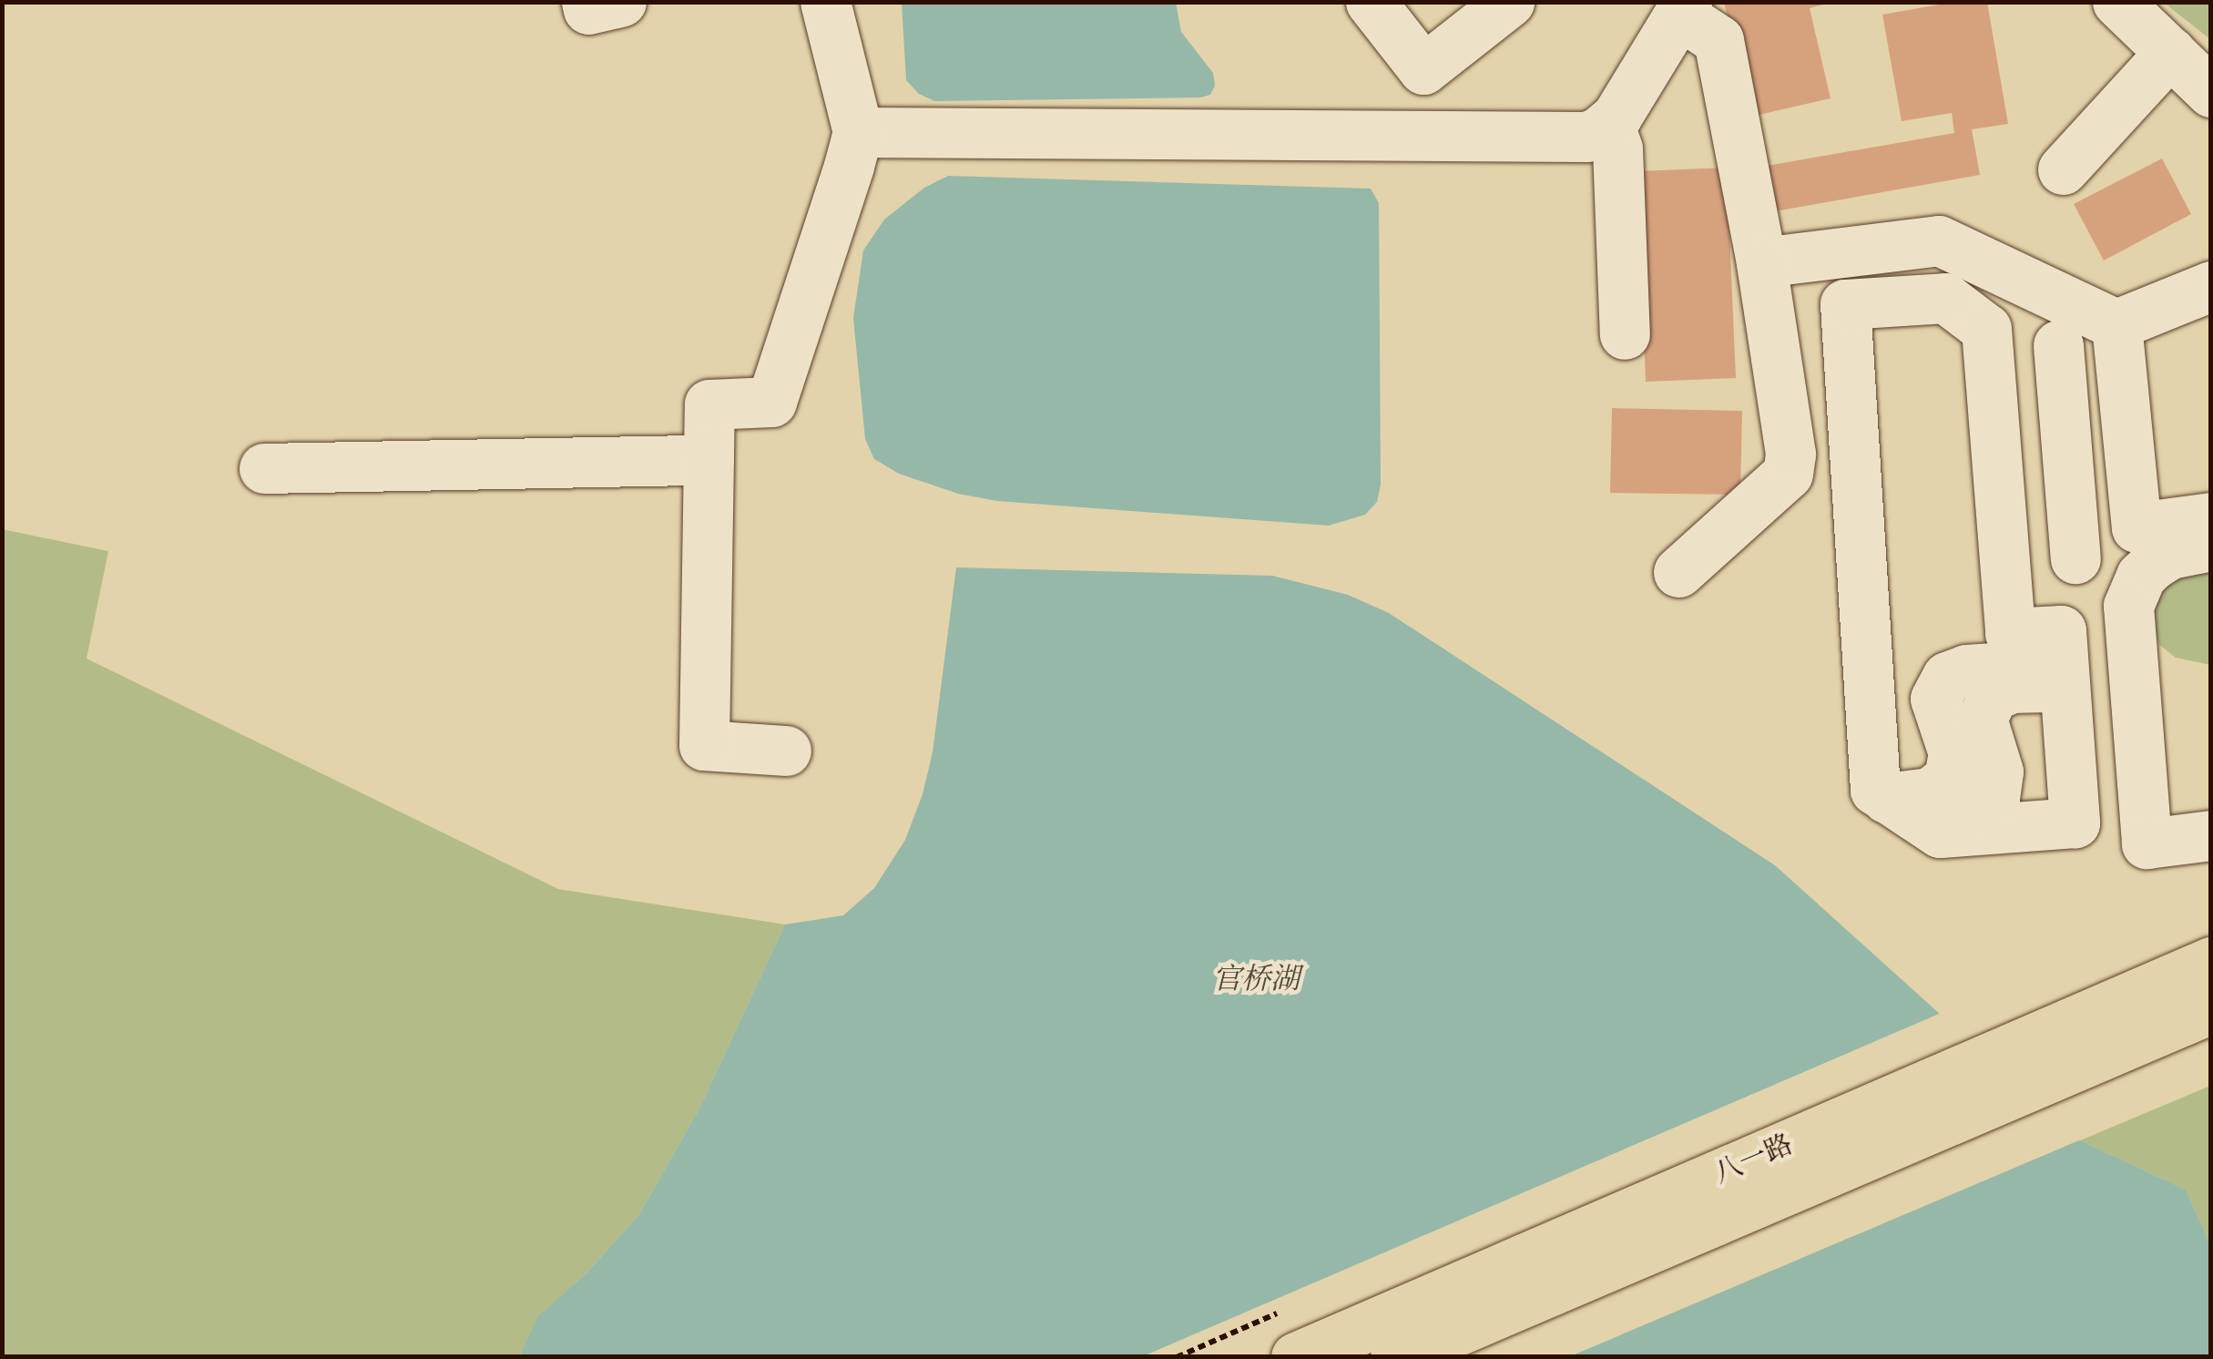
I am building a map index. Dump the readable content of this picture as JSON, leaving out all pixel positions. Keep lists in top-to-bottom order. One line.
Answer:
{"streets":{"main road":["八一路"]},"water":["官桥湖"]}
